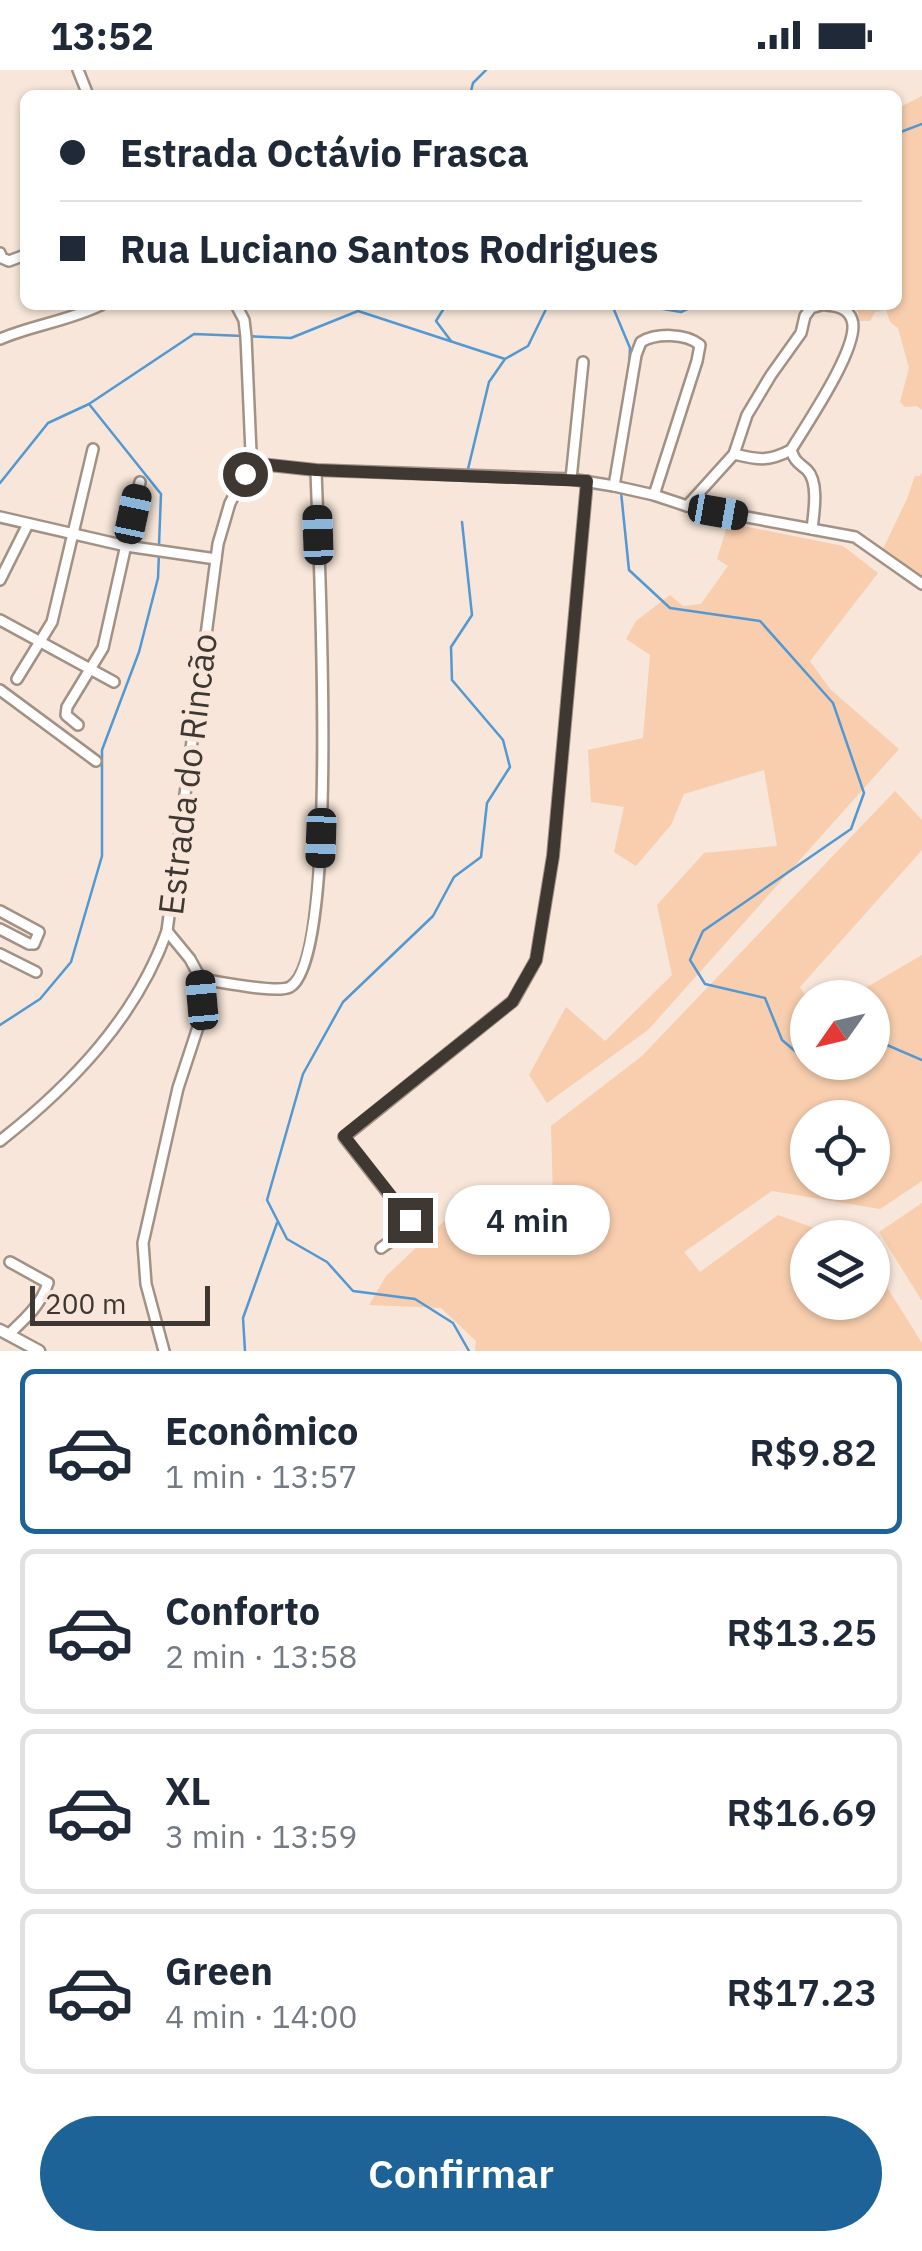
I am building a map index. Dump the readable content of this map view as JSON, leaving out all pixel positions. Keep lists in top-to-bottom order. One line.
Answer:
{"streets":{"street":["Estrada do Rincão"]},"scale_bar":"200 m","north":"bottom left","page":{"status":"13:52","banner":["Estrada Octávio Frasca","Rua Luciano Santos Rodrigues"],"bubble":"4 min","scale":"200 m","list":[{"name":"Econômico","note":"1 min · 13:57","value":"R$9.82"},{"name":"Conforto","note":"2 min · 13:58","value":"R$13.25"},{"name":"XL","note":"3 min · 13:59","value":"R$16.69"},{"name":"Green","note":"4 min · 14:00","value":"R$17.23"}],"buttons":"Confirmar"}}
